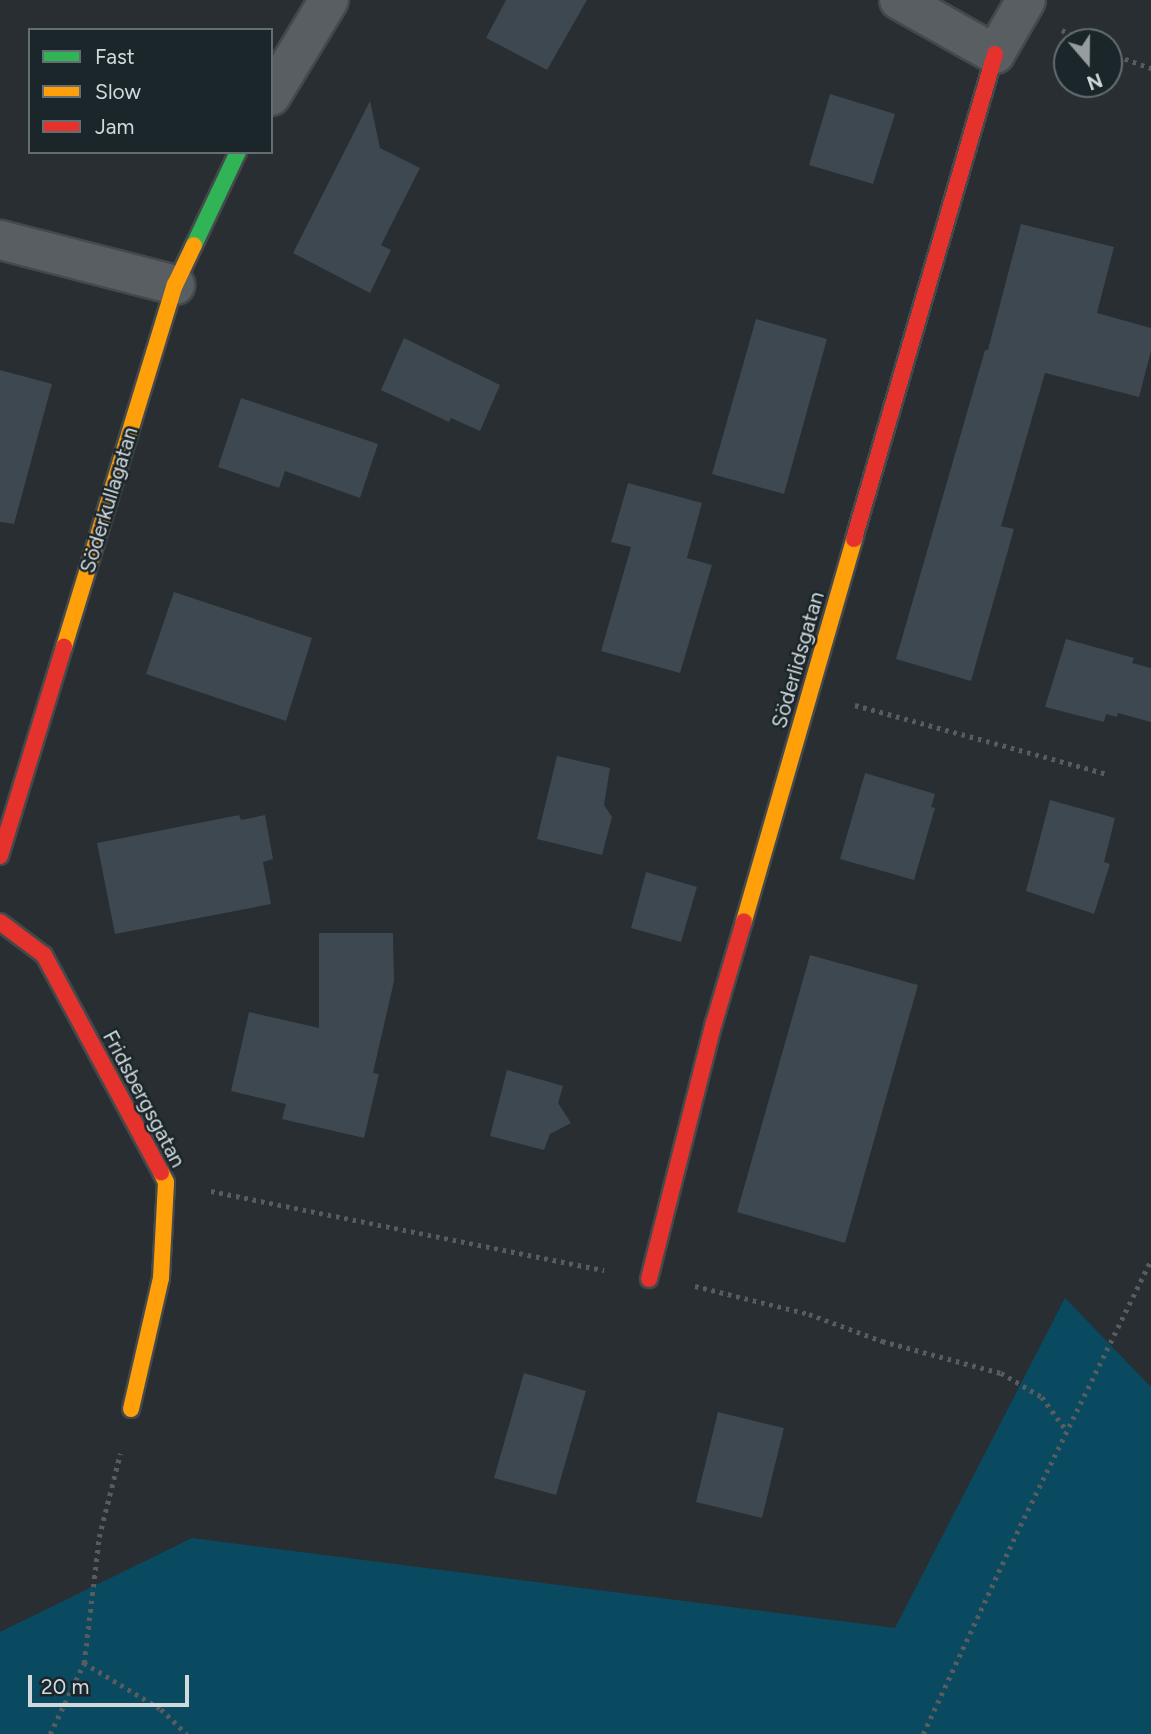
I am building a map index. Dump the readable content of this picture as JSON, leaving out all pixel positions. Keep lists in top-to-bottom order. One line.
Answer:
{"streets":{"street":["Söderkullagatan","Söderlidsgatan","Fridsbergsgatan"]},"legend":["Fast","Slow","Jam"],"scale_bar":"20 m","north":"bottom"}
